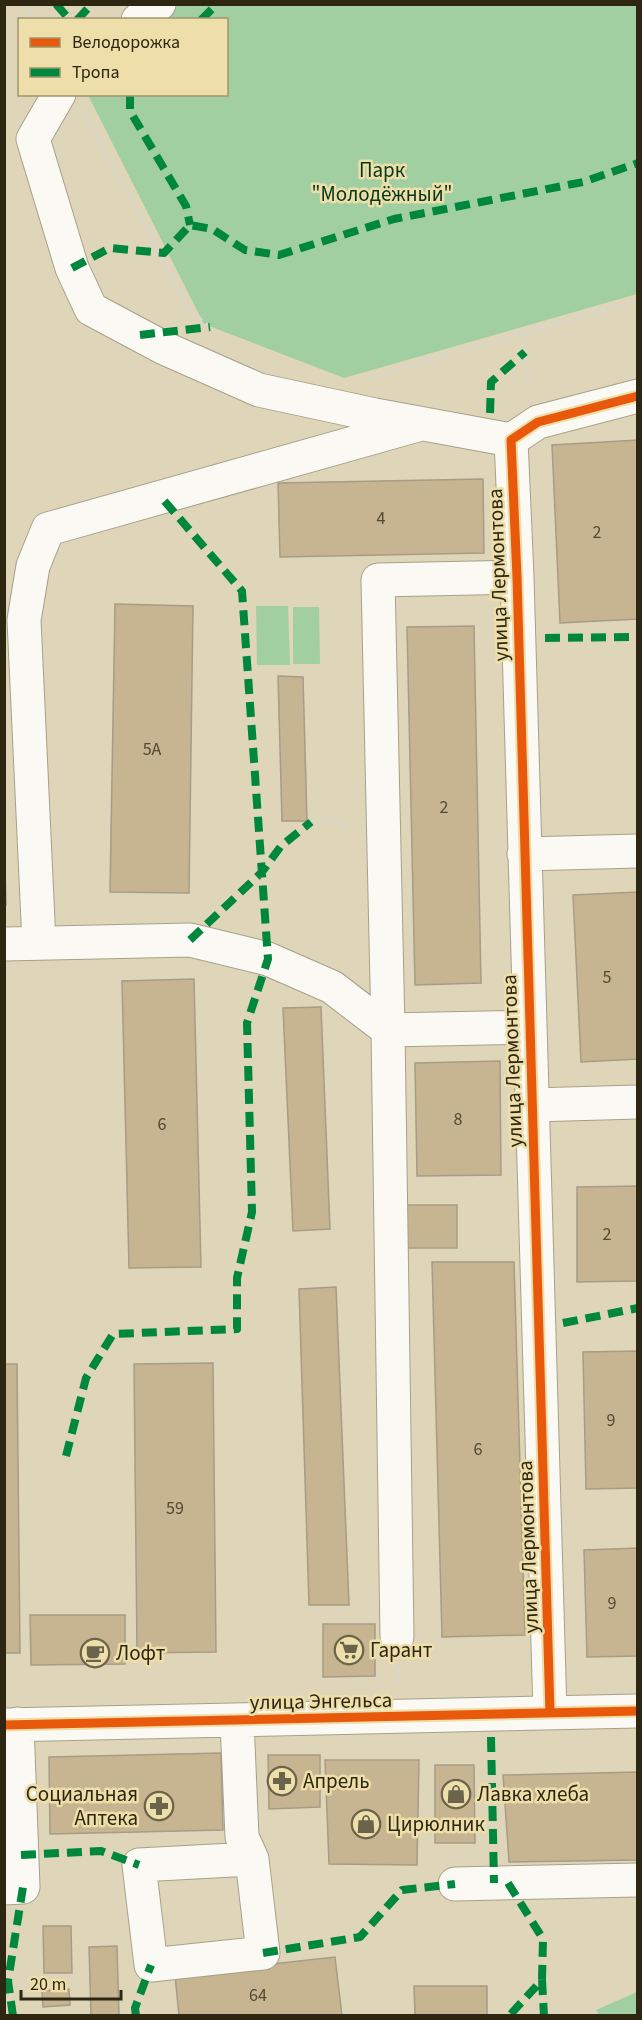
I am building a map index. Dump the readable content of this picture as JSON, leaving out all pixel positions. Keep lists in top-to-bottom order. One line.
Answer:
{"streets":{"street":["улица Лермонтова","улица Энгельса"]},"crossings":[["улица Лермонтова","улица Энгельса"]],"parks":["Парк \"Молодёжный\""],"places":{"supermarket":["Гарант"],"cafe":["Лофт"],"pharmacy":["Апрель","Социальная Аптека"],"shop":["Лавка хлеба","Цирюлник"]},"house_numbers":["4","2","5А","2","5","8","6","2","9","6","59","9","64"],"legend":["Велодорожка","Тропа"],"scale_bar":"20 m"}
